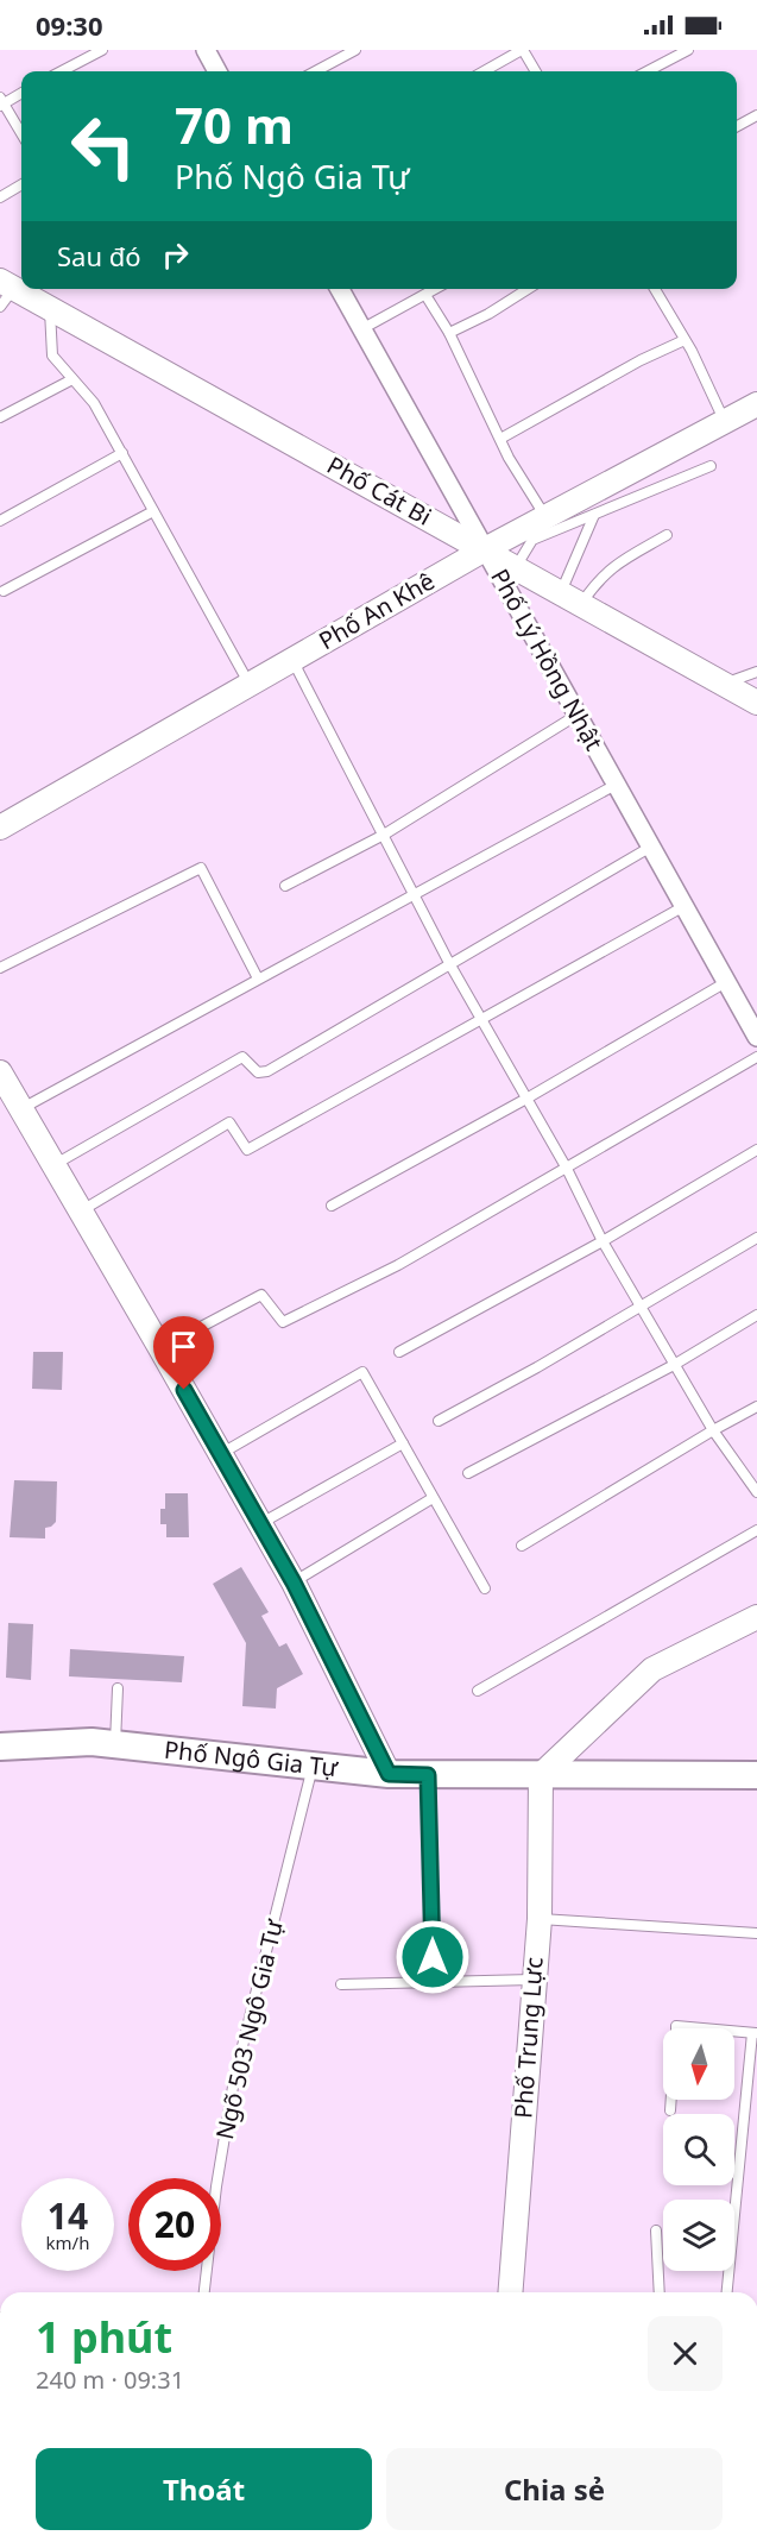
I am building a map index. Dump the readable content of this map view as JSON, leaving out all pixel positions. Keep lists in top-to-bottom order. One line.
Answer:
{"streets":{"main road":["Phố Ngô Gia Tự"],"street":["Phố Cát Bi","Phố An Khê","Phố Lý Hồng Nhật","Phố Trung Lực"],"lane":["Ngõ 503 Ngô Gia Tự"]},"crossings":[["Phố Cát Bi","Phố An Khê"],["Phố Cát Bi","Phố Lý Hồng Nhật"],["Phố An Khê","Phố Lý Hồng Nhật"],["Phố Ngô Gia Tự","Ngõ 503 Ngô Gia Tự"],["Phố Ngô Gia Tự","Phố Trung Lực"]],"north":"bottom","page":{"status":"09:30","turn":["70 m","Phố Ngô Gia Tự"],"then":"Sau đó","speed":"14 km/h","limit":"20","heading":["1 phút","240 m · 09:31"],"buttons":["Thoát","Chia sẻ"]}}
